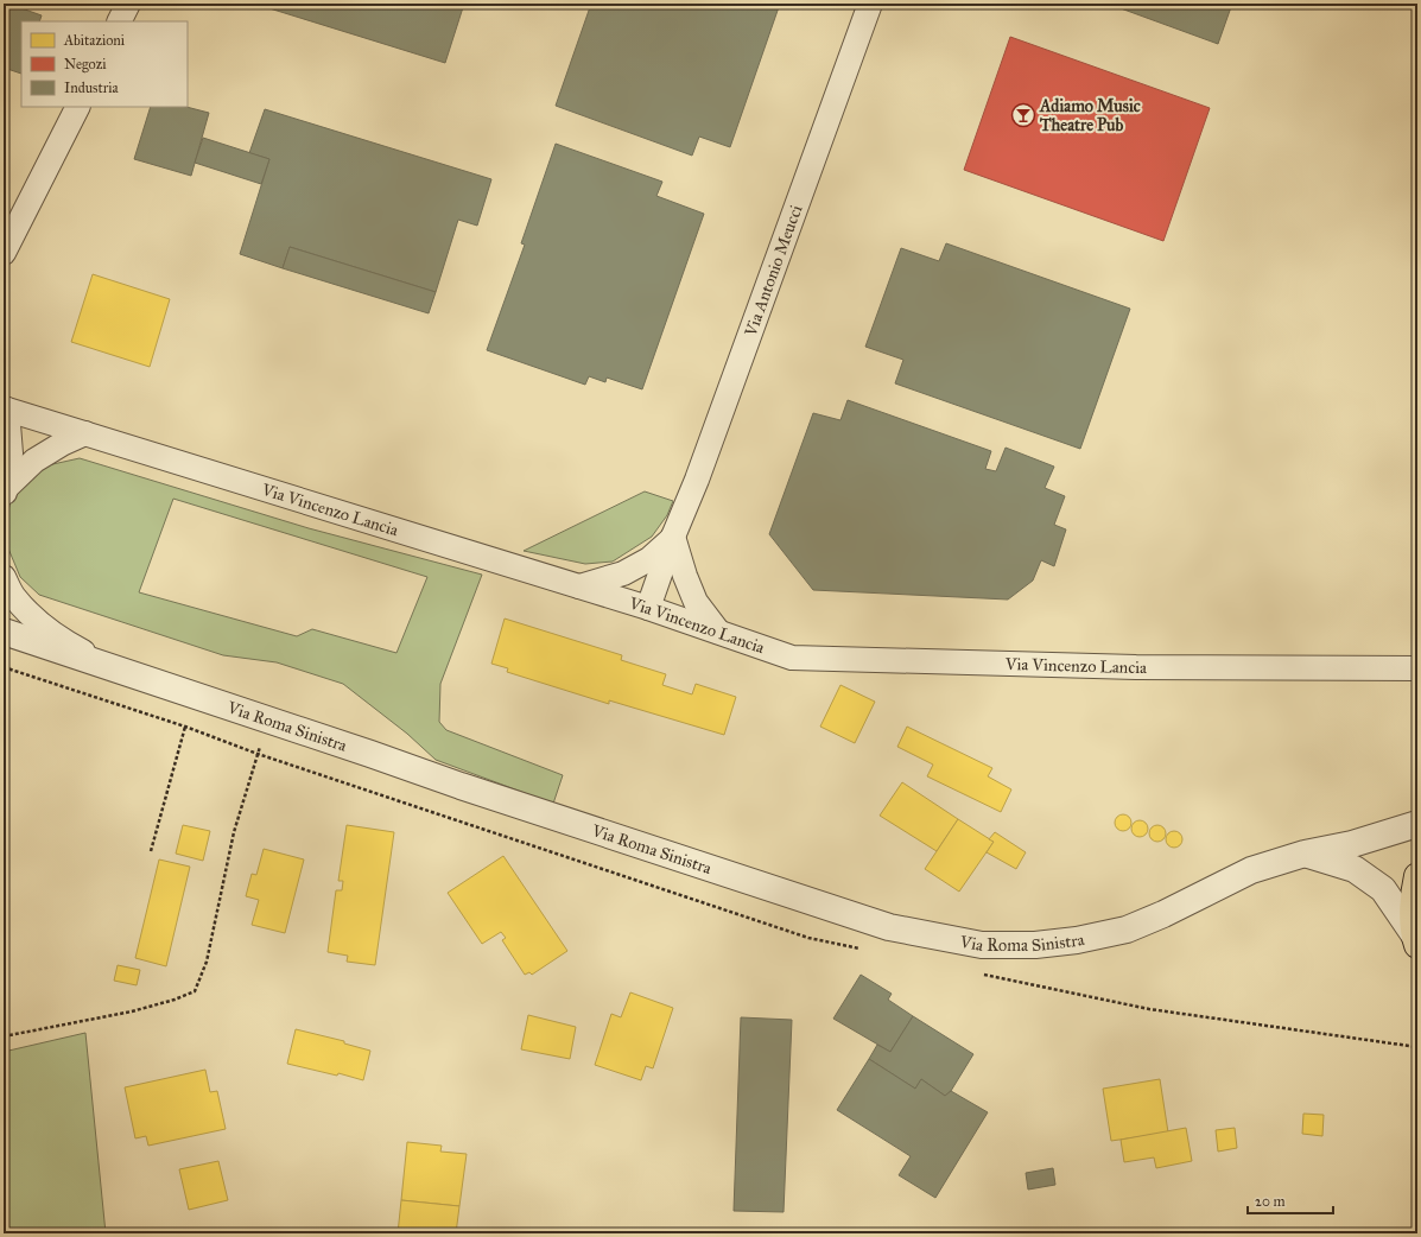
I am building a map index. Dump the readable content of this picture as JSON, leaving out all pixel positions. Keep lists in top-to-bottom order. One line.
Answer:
{"streets":{"street":["Via Antonio Meucci","Via Vincenzo Lancia","Via Roma Sinistra"]},"crossings":[["Via Antonio Meucci","Via Vincenzo Lancia"]],"places":{"bar":["Adiamo Music Theatre Pub"]},"legend":["Abitazioni","Negozi","Industria"],"scale_bar":"20 m"}
